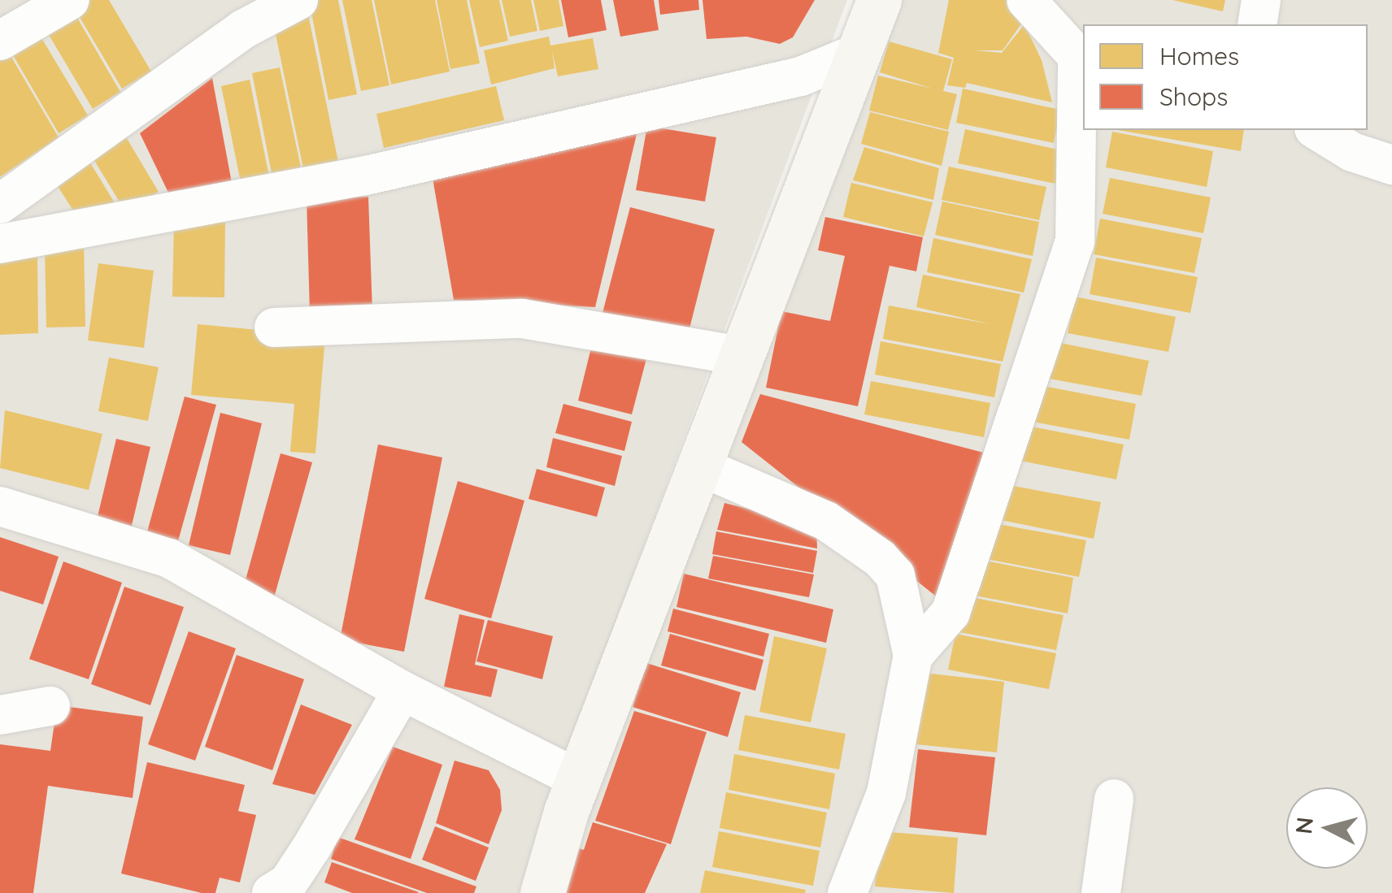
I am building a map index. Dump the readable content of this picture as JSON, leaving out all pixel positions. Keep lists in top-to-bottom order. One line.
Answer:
{"legend":["Homes","Shops"],"north":"left"}
